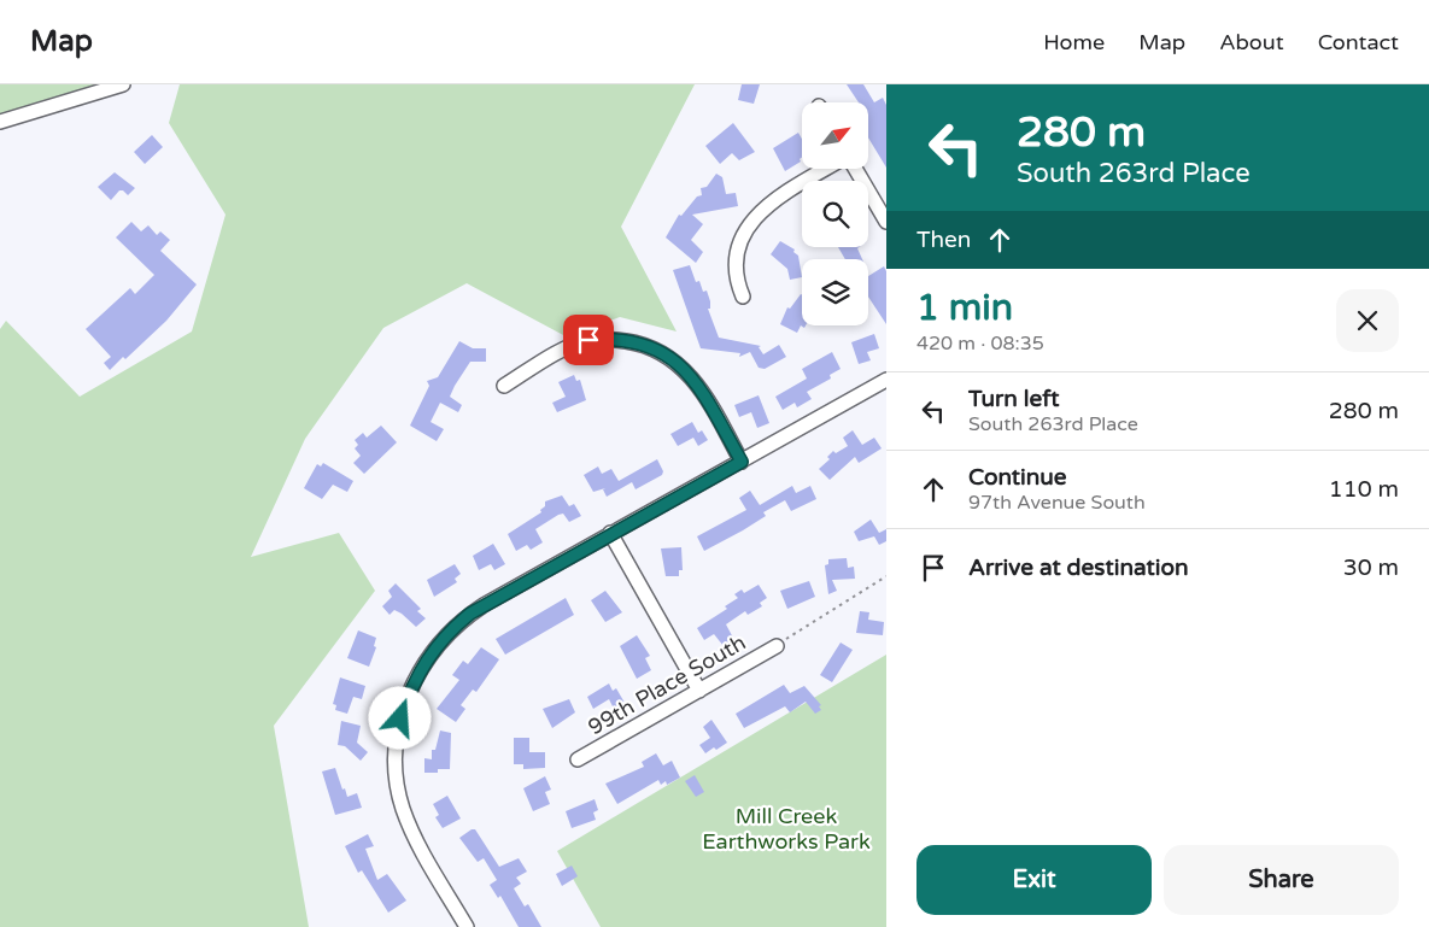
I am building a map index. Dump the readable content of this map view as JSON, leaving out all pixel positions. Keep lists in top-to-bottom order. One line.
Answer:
{"streets":{"street":["99th Place South"]},"parks":["Mill Creek Earthworks Park"],"north":"top right","page":{"header":"Map","nav":["Home","Map","About","Contact"],"turn":["280 m","South 263rd Place"],"then":"Then","heading":["1 min","420 m · 08:35"],"list":[{"name":"Turn left","note":"South 263rd Place","value":"280 m"},{"name":"Continue","note":"97th Avenue South","value":"110 m"},{"name":"Arrive at destination","value":"30 m"}],"buttons":["Exit","Share"]}}
